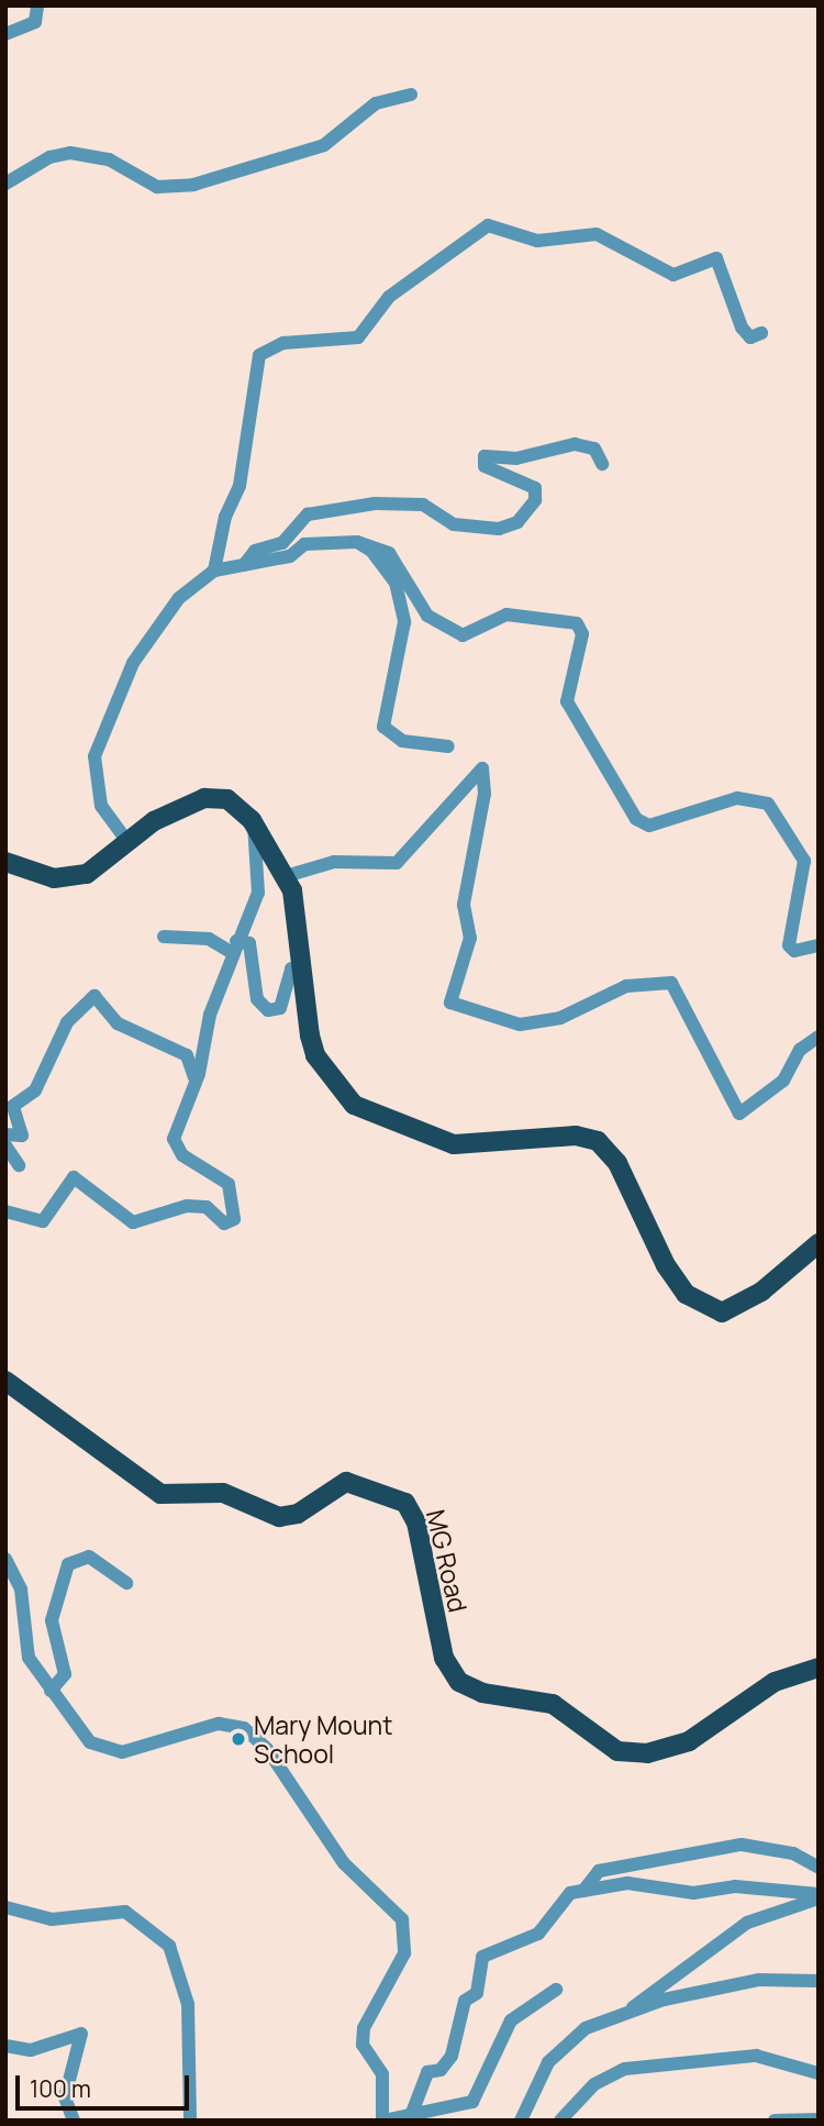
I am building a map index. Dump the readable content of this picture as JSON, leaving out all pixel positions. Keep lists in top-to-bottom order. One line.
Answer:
{"streets":{"main road":["MG Road"]},"places":["Mary Mount School"],"scale_bar":"100 m"}
